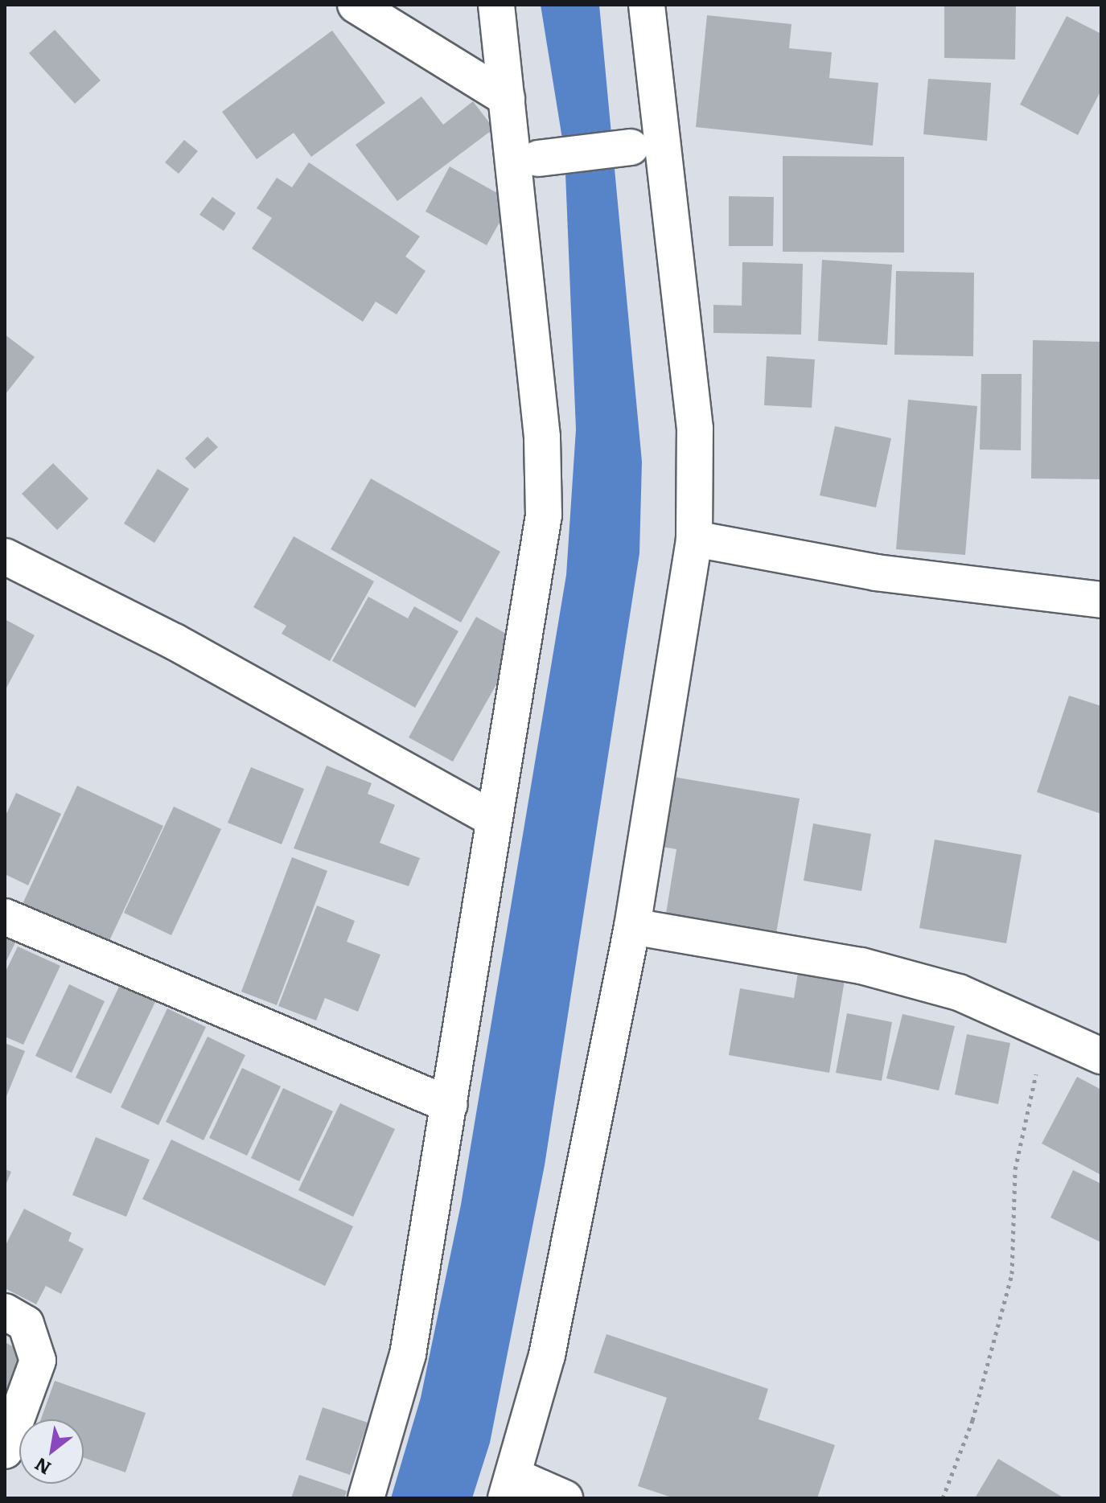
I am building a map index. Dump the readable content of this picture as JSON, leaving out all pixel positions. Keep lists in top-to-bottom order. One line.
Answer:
{"north":"bottom left"}
